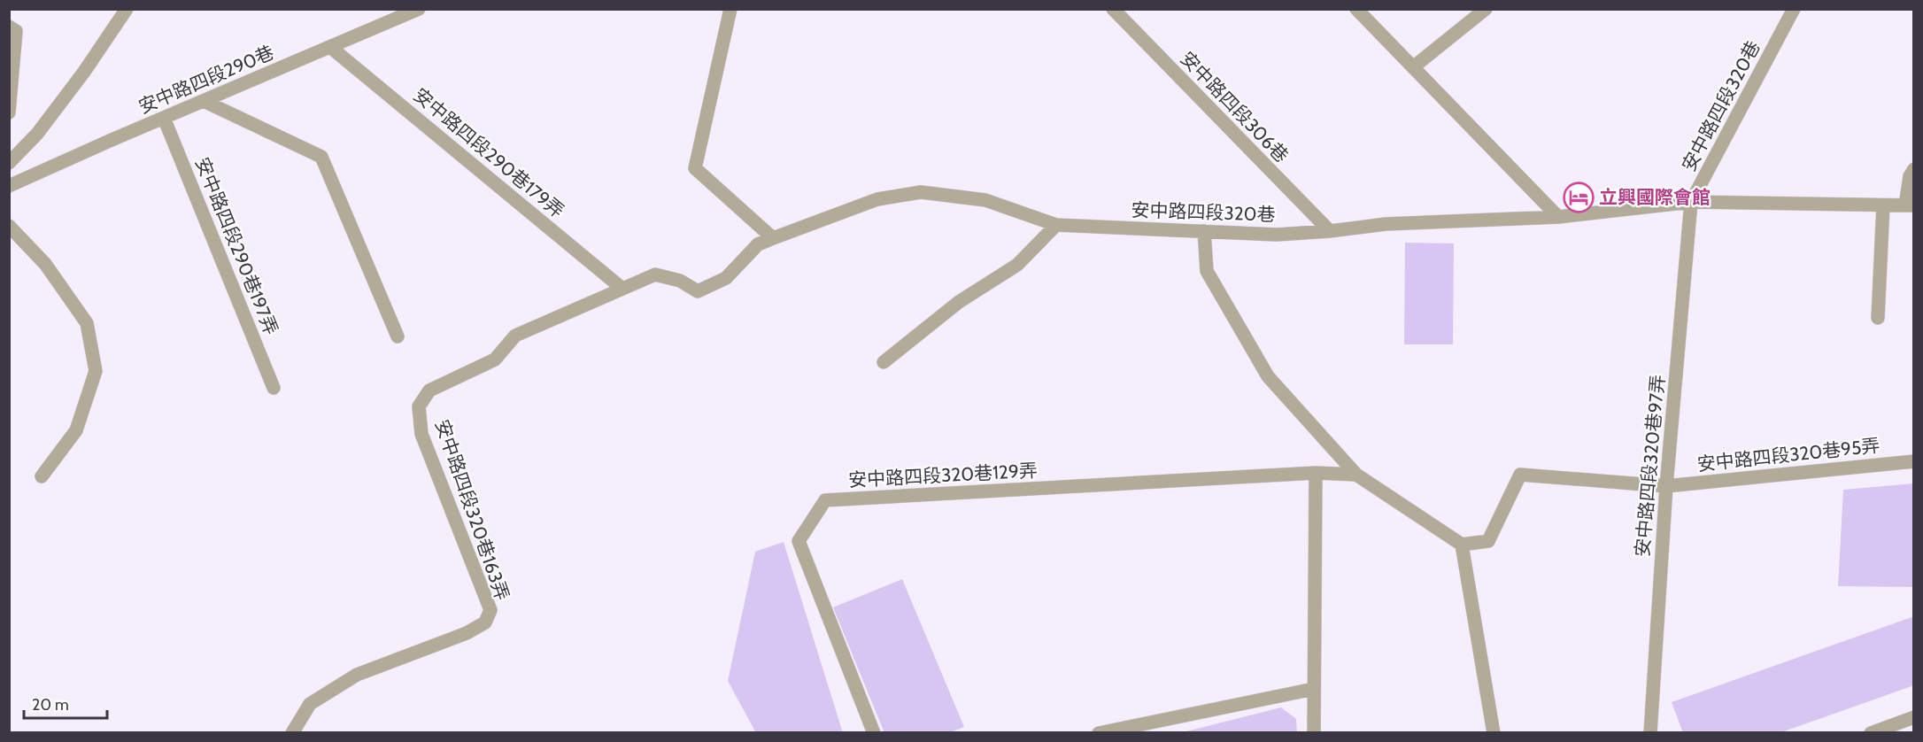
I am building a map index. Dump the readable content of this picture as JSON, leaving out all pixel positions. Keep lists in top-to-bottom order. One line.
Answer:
{"streets":{"street":["安中路四段290巷","安中路四段320巷","安中路四段306巷","安中路四段290巷179弄","安中路四段290巷197弄","安中路四段320巷95弄","安中路四段320巷97弄","安中路四段320巷129弄","安中路四段320巷163弄"]},"crossings":[["安中路四段290巷","安中路四段290巷179弄"],["安中路四段290巷","安中路四段290巷197弄"],["安中路四段320巷","安中路四段306巷"],["安中路四段320巷","安中路四段320巷97弄"],["安中路四段320巷","安中路四段320巷163弄"],["安中路四段290巷179弄","安中路四段320巷163弄"],["安中路四段320巷95弄","安中路四段320巷97弄"]],"places":{"hotel":["立興國際會館"]},"scale_bar":"20 m"}
